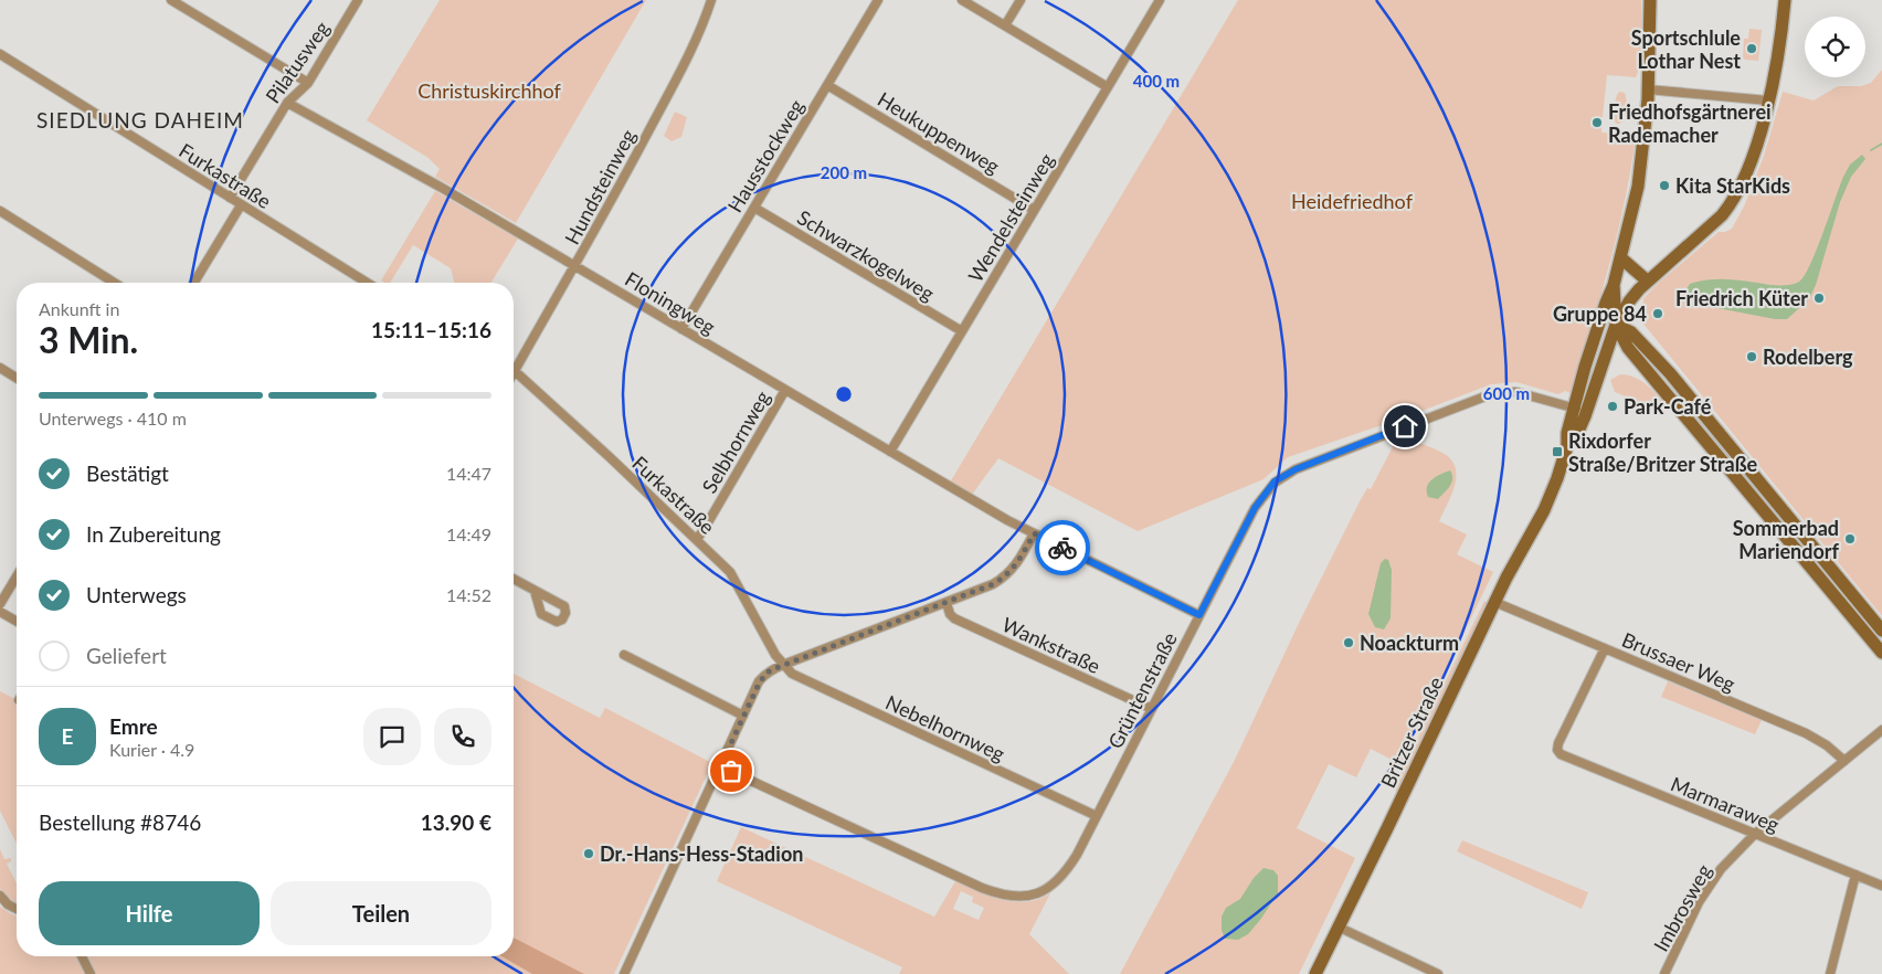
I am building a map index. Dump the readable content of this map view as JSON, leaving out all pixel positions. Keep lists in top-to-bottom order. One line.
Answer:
{"streets":{"main road":["Britzer Straße"],"street":["Pilatusweg","Heukuppenweg","Hausstockweg","Furkastraße","Hundsteinweg","Wendelsteinweg","Schwarzkogelweg","Floningweg","Selbhornweg","Wankstraße","Brussaer Weg","Grüntenstraße","Nebelhornweg","Marmaraweg","Imbrosweg"]},"crossings":[["Pilatusweg","Furkastraße"],["Pilatusweg","Floningweg"],["Heukuppenweg","Hausstockweg"],["Heukuppenweg","Wendelsteinweg"],["Hausstockweg","Schwarzkogelweg"],["Hausstockweg","Floningweg"],["Furkastraße","Hundsteinweg"],["Furkastraße","Selbhornweg"],["Furkastraße","Nebelhornweg"],["Hundsteinweg","Floningweg"],["Wendelsteinweg","Schwarzkogelweg"],["Wendelsteinweg","Floningweg"],["Floningweg","Selbhornweg"],["Floningweg","Grüntenstraße"],["Wankstraße","Grüntenstraße"],["Brussaer Weg","Britzer Straße"],["Brussaer Weg","Marmaraweg"],["Brussaer Weg","Imbrosweg"],["Grüntenstraße","Nebelhornweg"],["Grüntenstraße","Britzer Straße"],["Marmaraweg","Imbrosweg"]],"districts":["SIEDLUNG DAHEIM"],"parks":["Christuskirchhof","Heidefriedhof"],"places":{"other":["Sportschlule Lothar Nest","Friedhofsgärtnerei Rademacher","Kita StarKids","Friedrich Küter","Gruppe 84","Rodelberg","Park-Café","Sommerbad Mariendorf","Noackturm","Dr.-Hans-Hess-Stadion"],"transit":["Rixdorfer Straße/Britzer Straße"]},"page":{"heading":["3 Min.","Ankunft in","15:11–15:16"],"panel":["Emre","Kurier · 4.9","Bestellung #8746","13.90 €"],"bar":"Unterwegs · 410 m","list":[["Bestätigt","14:47"],["In Zubereitung","14:49"],["Unterwegs","14:52"],"Geliefert"],"round":"E","buttons":["Hilfe","Teilen"]},"rings":["400 m","200 m","600 m"]}
